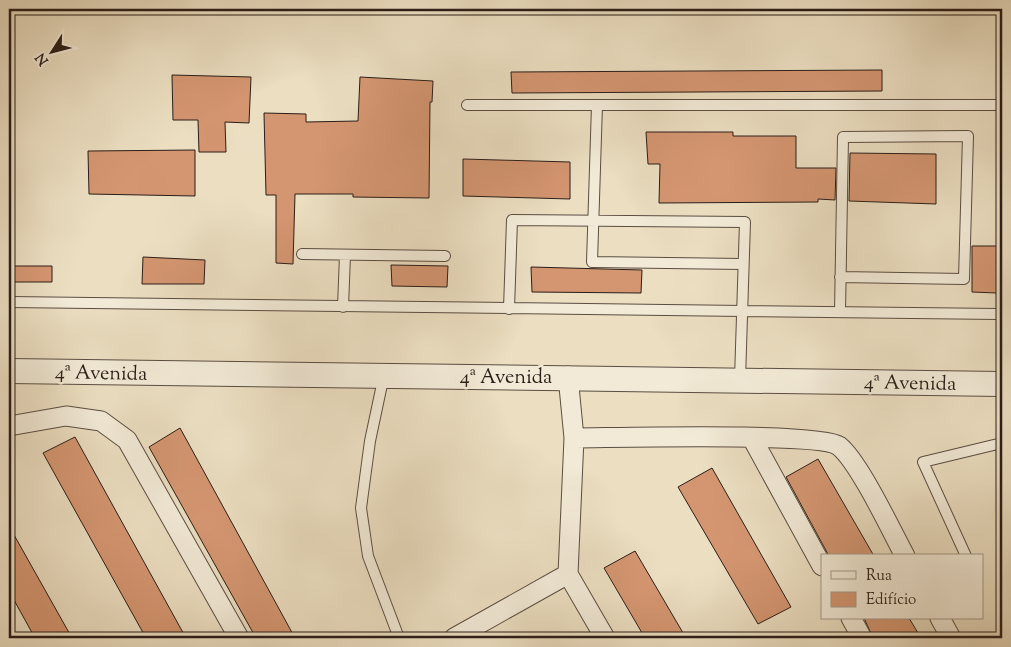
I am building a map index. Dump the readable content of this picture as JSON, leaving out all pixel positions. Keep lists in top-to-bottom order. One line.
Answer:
{"streets":{"street":["4ª Avenida"]},"legend":["Rua","Edifício"],"north":"bottom left"}
